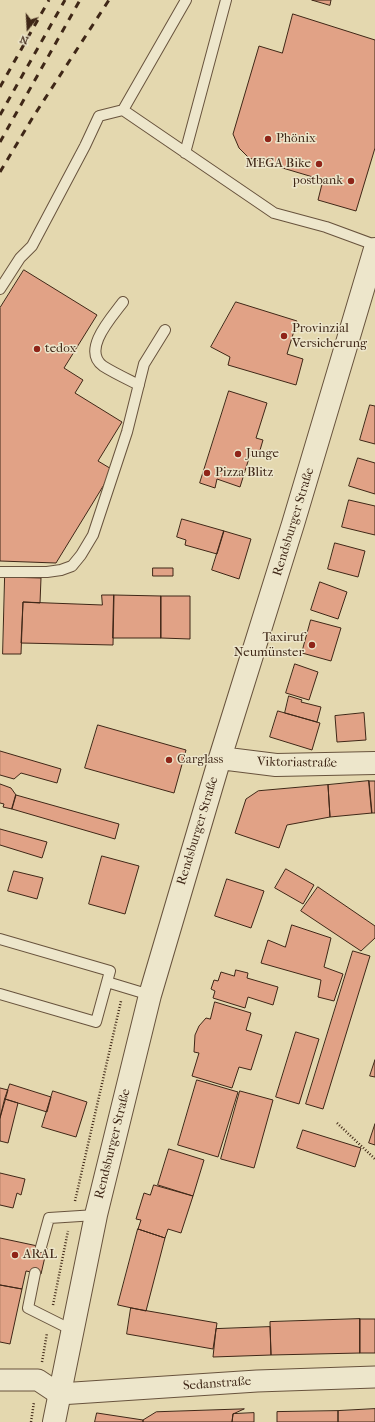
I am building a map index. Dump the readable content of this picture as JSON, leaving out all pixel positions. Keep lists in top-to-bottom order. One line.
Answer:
{"streets":{"street":["Rendsburger Straße","Viktoriastraße","Sedanstraße"]},"crossings":[["Rendsburger Straße","Viktoriastraße"],["Rendsburger Straße","Sedanstraße"]],"places":["Phönix","MEGA Bike","postbank","Provinzial Versicherung","tedox","Junge","Pizza Blitz","Taxiruf Neumünster","Carglass","ARAL"],"north":"bottom"}
